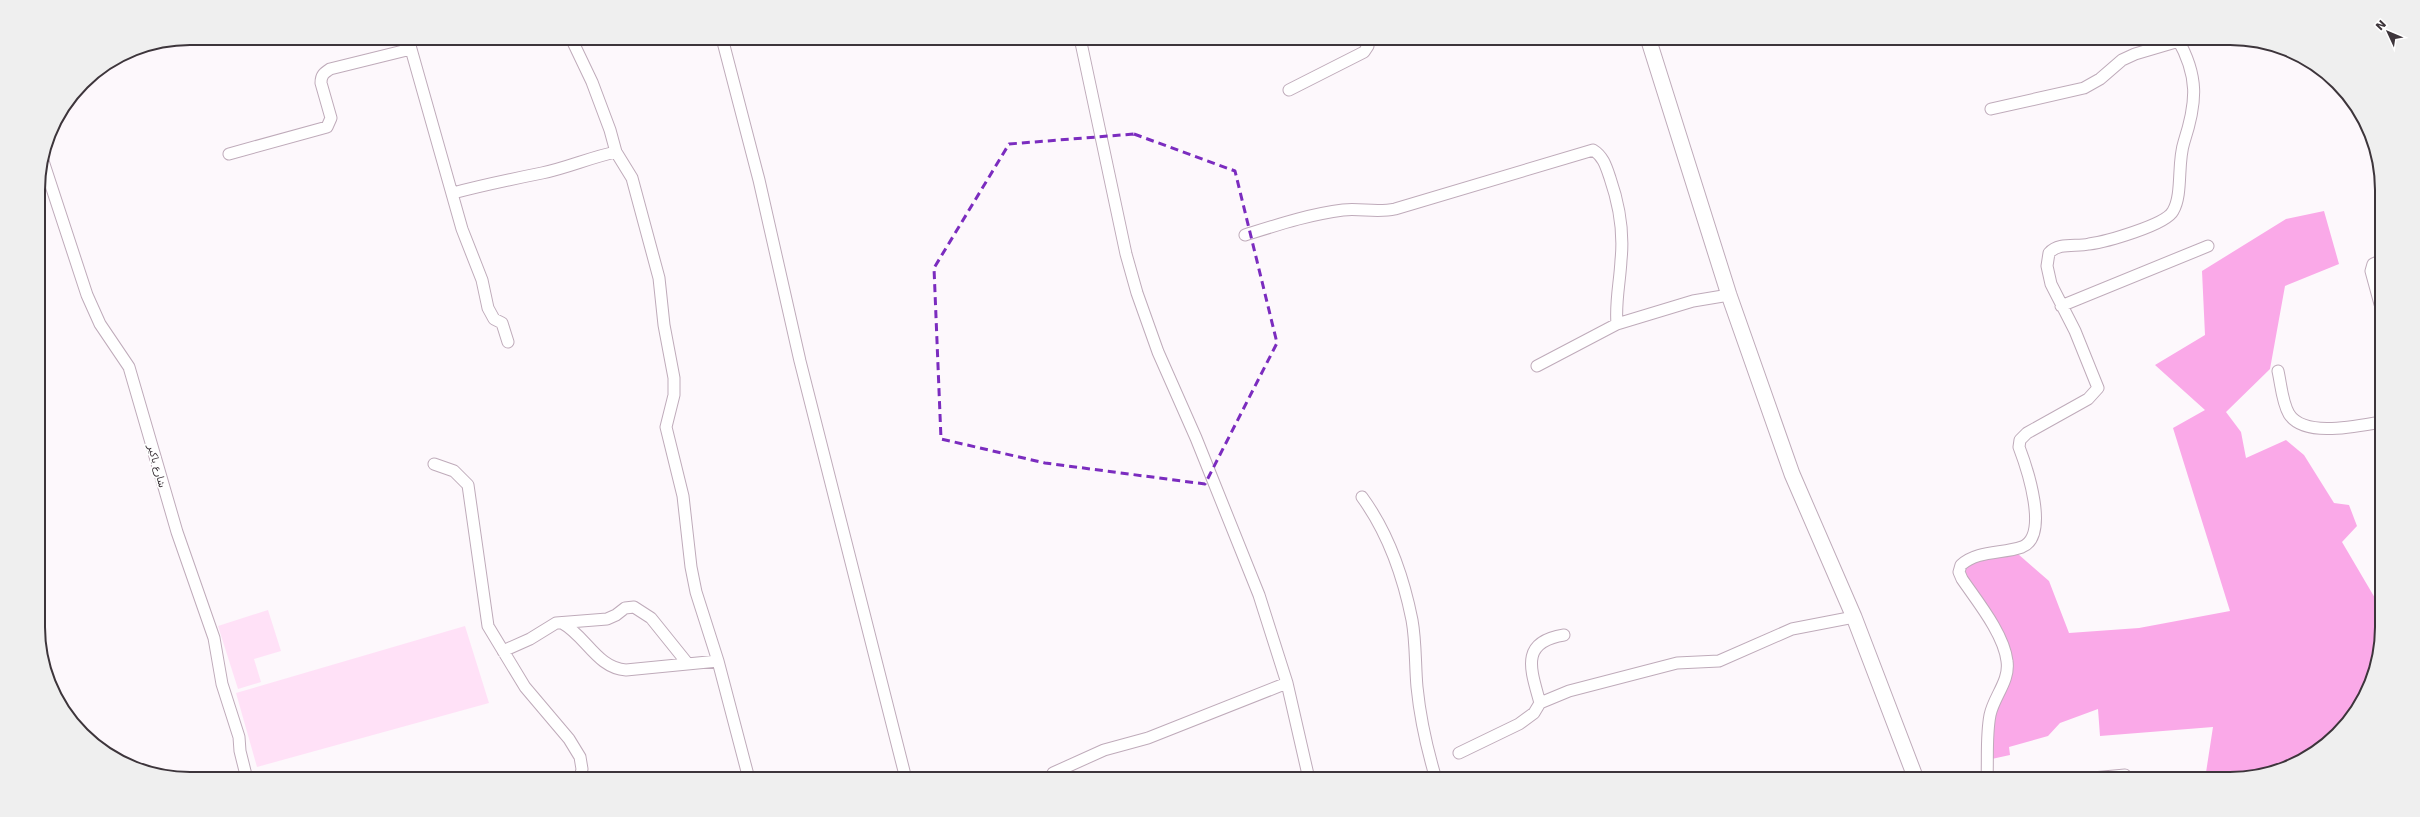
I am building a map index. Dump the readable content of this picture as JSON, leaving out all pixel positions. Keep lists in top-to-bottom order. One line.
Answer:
{"streets":{"street":["شارع باكير"]},"north":"top left"}
